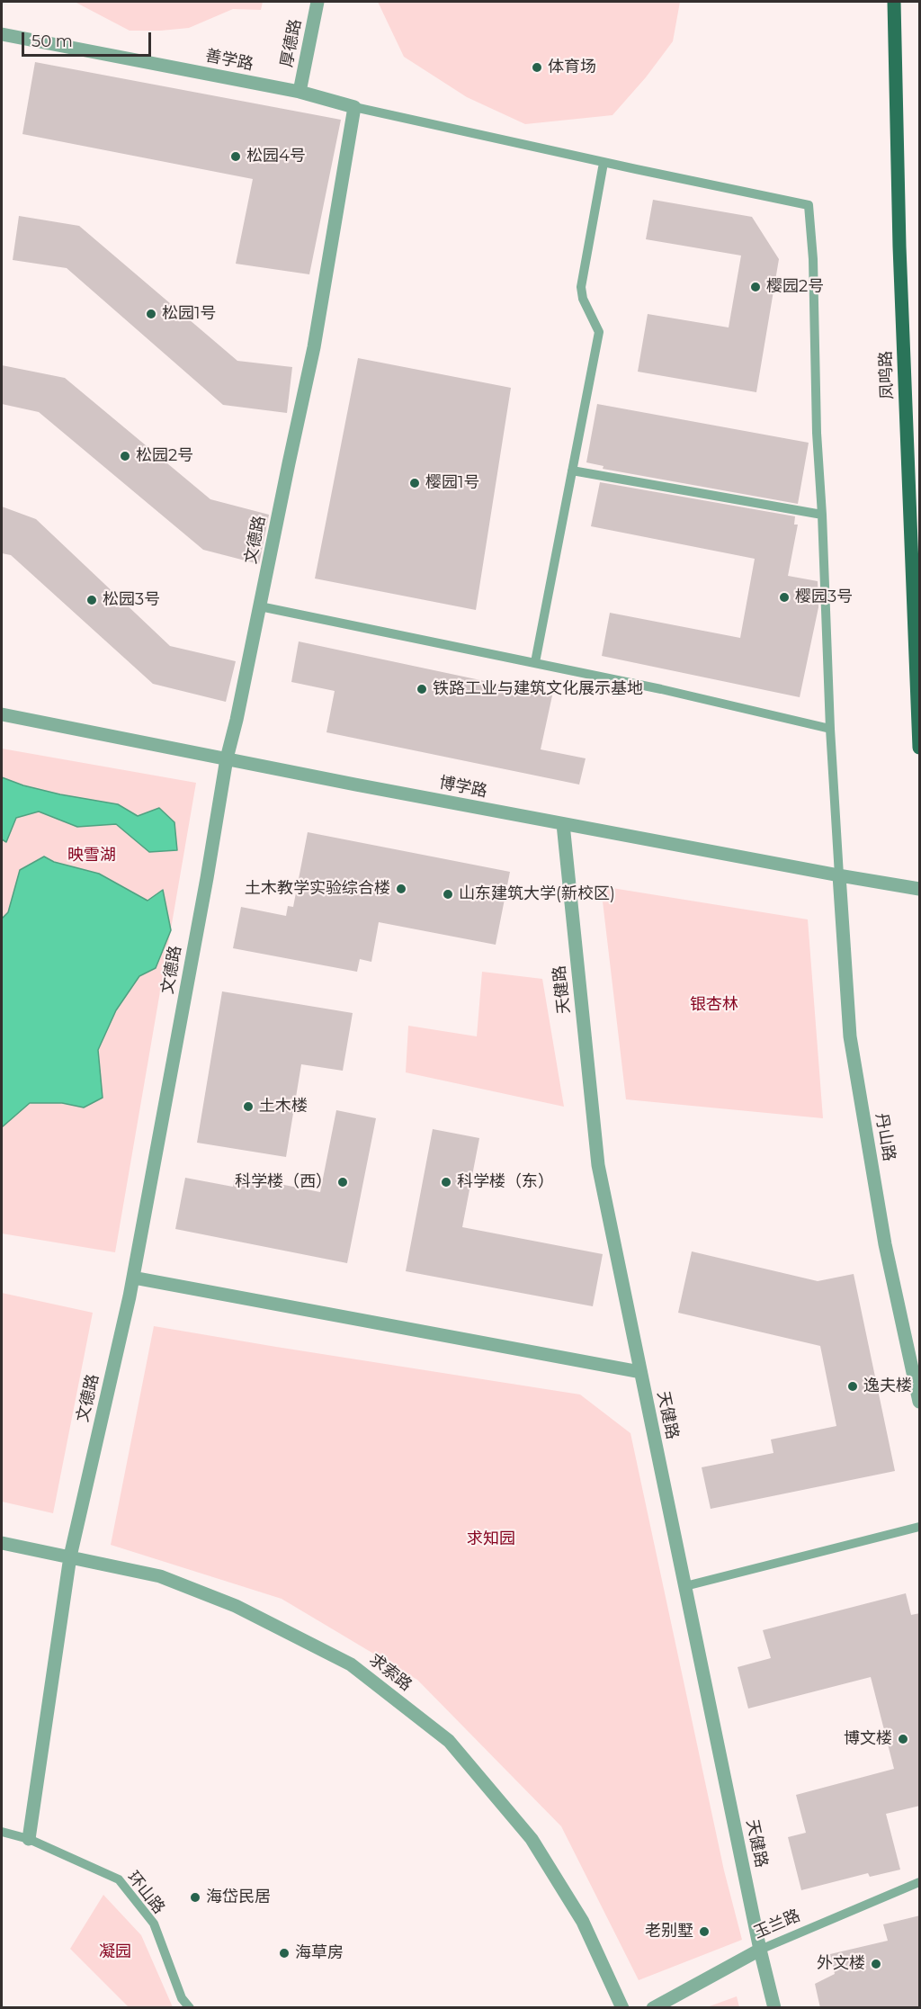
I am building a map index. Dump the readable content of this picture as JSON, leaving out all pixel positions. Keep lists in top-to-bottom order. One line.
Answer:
{"streets":{"main road":["凤鸣路"],"street":["厚德路","善学路","文德路","博学路","天健路","丹山路","求索路","玉兰路"],"lane":["环山路"]},"crossings":[["厚德路","善学路"],["善学路","文德路"],["文德路","博学路"],["文德路","求索路"],["文德路","环山路"],["博学路","天健路"],["博学路","丹山路"],["天健路","玉兰路"]],"parks":["映雪湖","银杏林","求知园","凝园"],"places":["体育场","松园4号","樱园2号","松园1号","松园2号","樱园1号","樱园3号","松园3号","铁路工业与建筑文化展示基地","土木教学实验综合楼","山东建筑大学(新校区)","土木楼","科学楼（西）","科学楼（东）","逸夫楼","博文楼","海岱民居","老别墅","海草房","外文楼"],"scale_bar":"50 m"}
